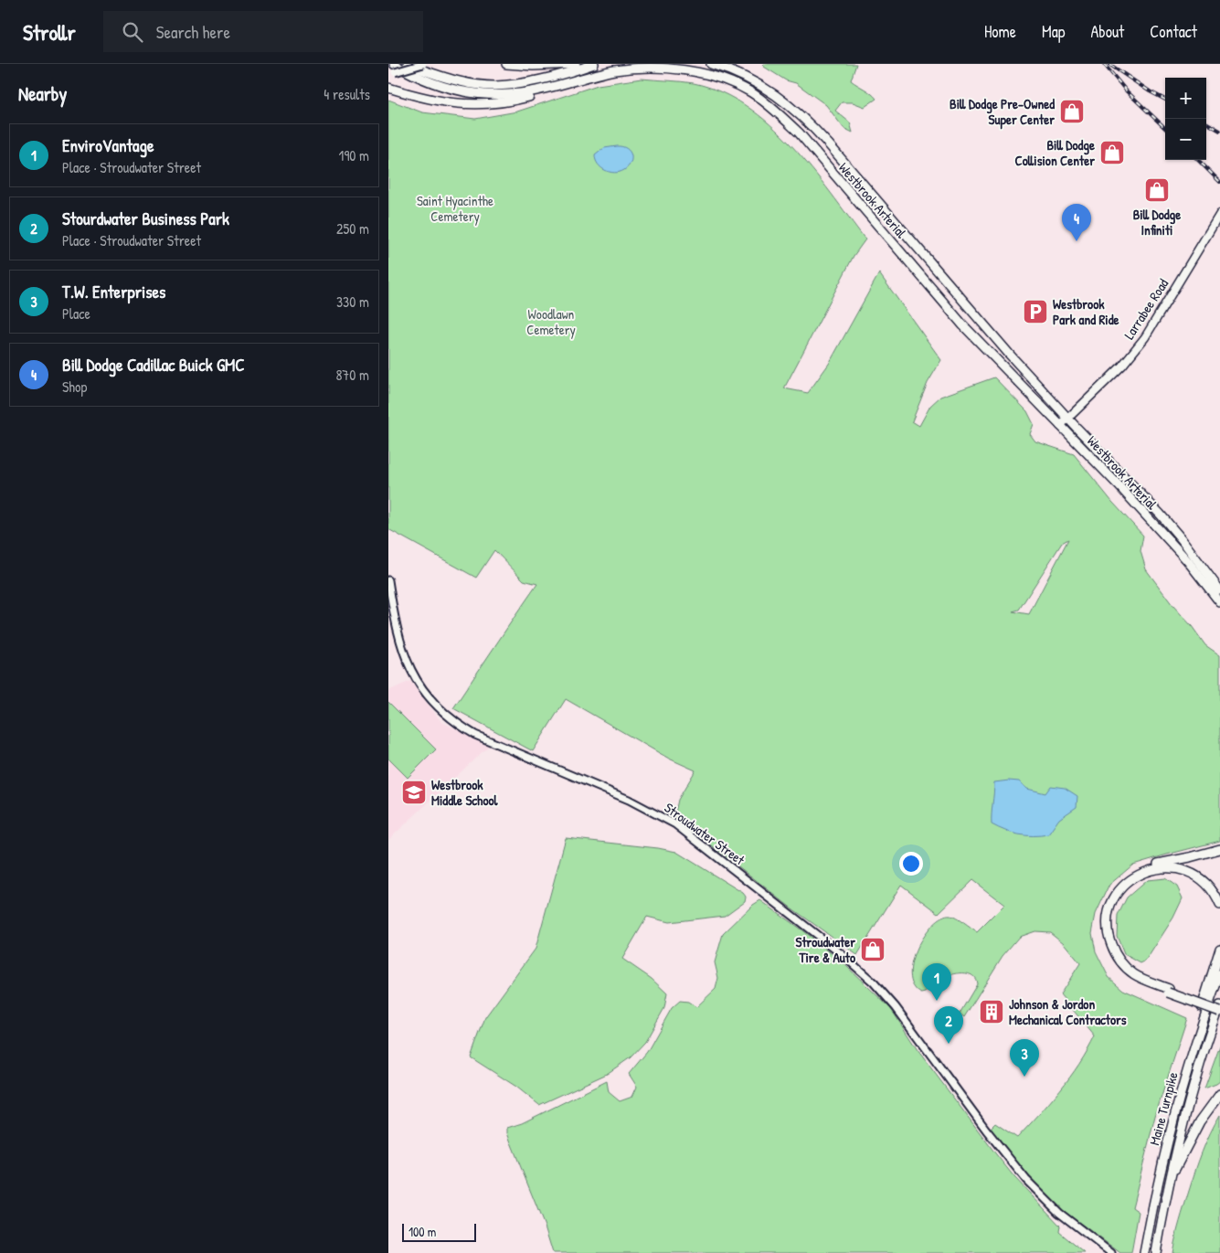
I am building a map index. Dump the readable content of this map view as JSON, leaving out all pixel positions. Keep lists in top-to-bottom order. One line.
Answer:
{"streets":{"highway":["Westbrook Arterial","Maine Turnpike"],"main road":["Larrabee Road","Stroudwater Street"]},"crossings":[["Westbrook Arterial","Larrabee Road"]],"parks":["Saint Hyacinthe Cemetery","Woodlawn Cemetery"],"places":{"shop":["Bill Dodge Pre-Owned Super Center","Bill Dodge Collision Center","Bill Dodge Infiniti","Stroudwater Tire & Auto"],"parking":["Westbrook Park and Ride"],"school or university":["Westbrook Middle School"],"building":["Johnson & Jordon Mechanical Contractors"]},"scale_bar":"100 m","page":{"header":"Strollr","search":"Search here","nav":["Home","Map","About","Contact"],"heading":["Nearby","4 results"],"map_buttons":["+","−"],"list":[{"mark":"1","name":"EnviroVantage","note":"Place · Stroudwater Street","value":"190 m"},{"mark":"2","name":"Stourdwater Business Park","note":"Place · Stroudwater Street","value":"250 m"},{"mark":"3","name":"T.W. Enterprises","note":"Place","value":"330 m"},{"mark":"4","name":"Bill Dodge Cadillac Buick GMC","note":"Shop","value":"870 m"}],"pins":["4","1","2","3"],"scale":"100 m"}}
